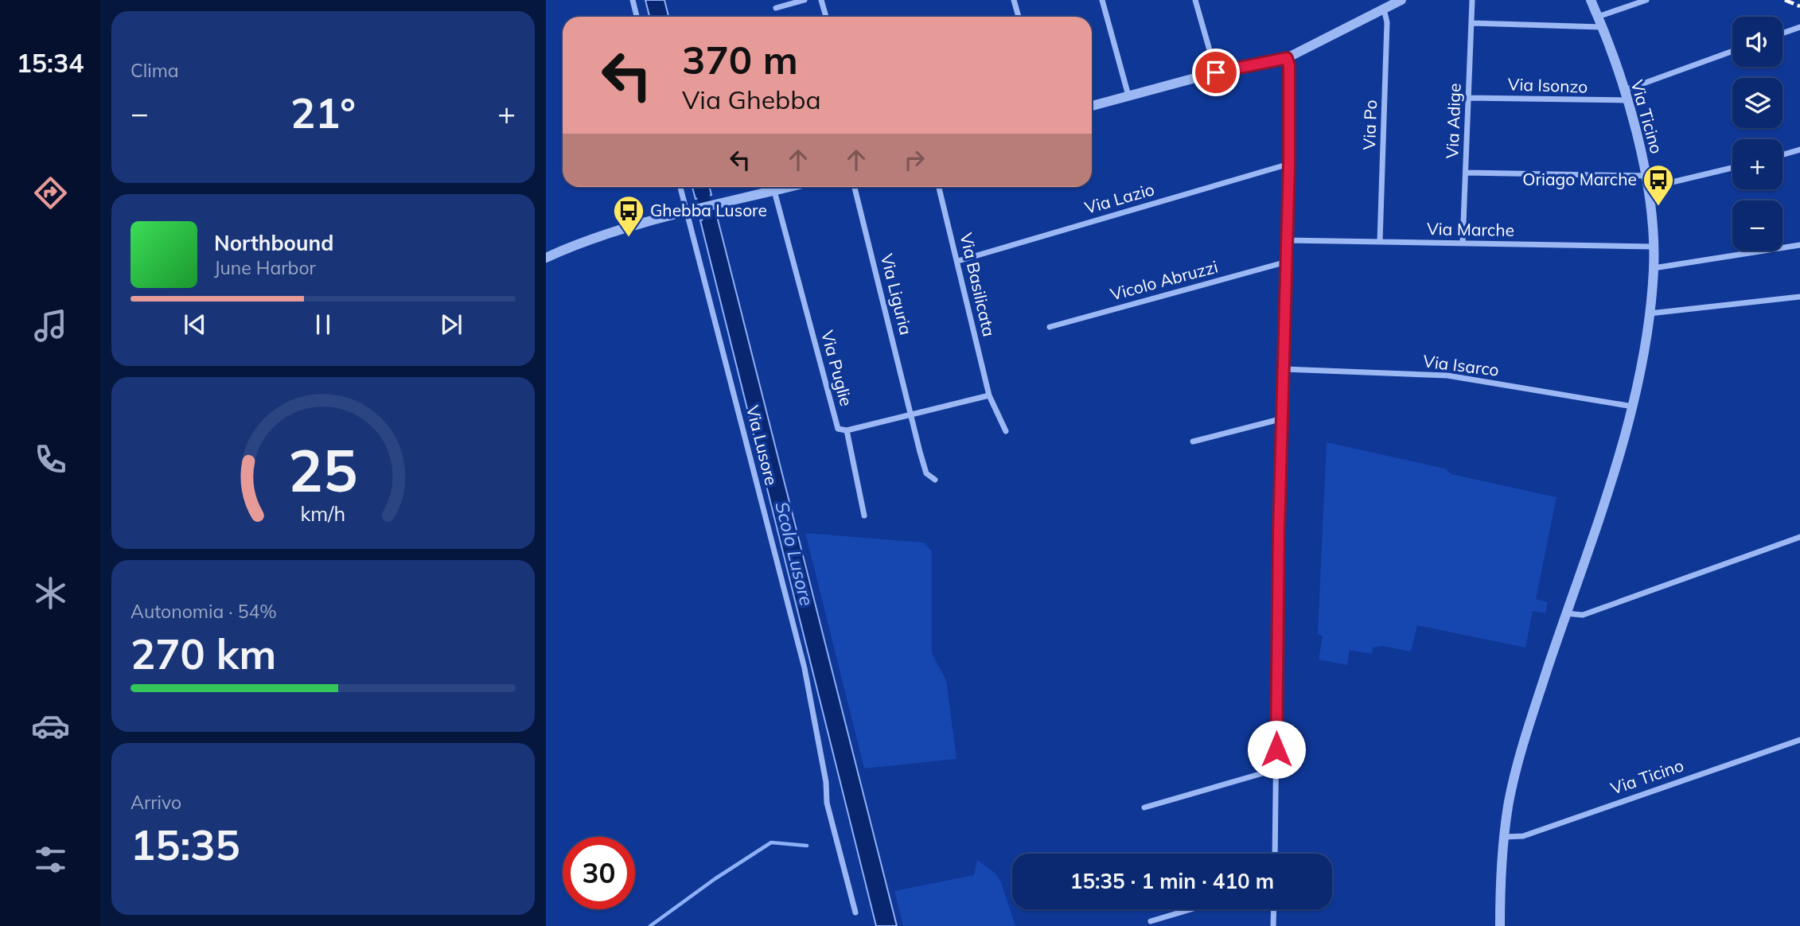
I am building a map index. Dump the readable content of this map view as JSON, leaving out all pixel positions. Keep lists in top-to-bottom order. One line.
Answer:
{"streets":{"street":["Via Isonzo","Via Ticino","Via Adige","Via Po","Via Lazio","Via Marche","Vicolo Abruzzi","Via Basilicata","Via Liguria","Via Isarco","Via Puglie","Via Lusore"]},"crossings":[["Via Isonzo","Via Ticino"],["Via Isonzo","Via Adige"],["Via Ticino","Via Marche"],["Via Ticino","Via Isarco"],["Via Adige","Via Marche"],["Via Po","Via Marche"],["Via Lazio","Via Basilicata"],["Via Basilicata","Via Puglie"],["Via Liguria","Via Puglie"]],"water":["Scolo Lusore"],"places":{"bus stop":["Oriago Marche","Ghebba Lusore"]},"page":{"tabs":"15:34","tile":["Clima",["Autonomia · 54%","270 km"],["Arrivo","15:35"]],"map_buttons":["+","−"],"turn":["370 m","Via Ghebba"],"heat":["−","21°","+"],"song":["Northbound","June Harbor"],"limit":"30","trip":"15:35 · 1 min · 410 m","gauge":["25","km/h"]}}
